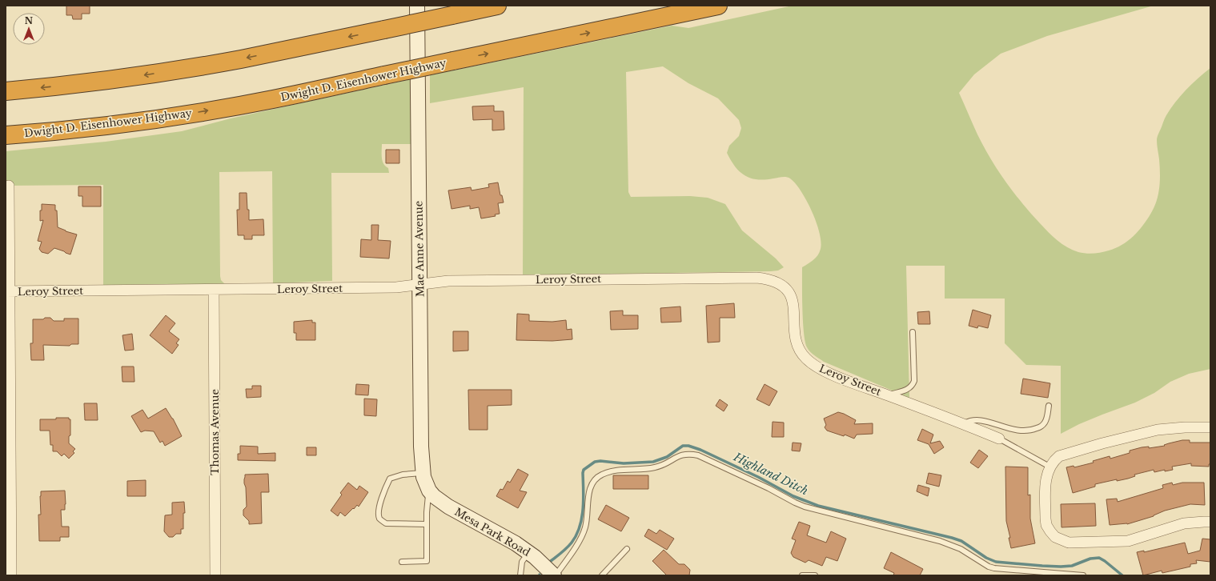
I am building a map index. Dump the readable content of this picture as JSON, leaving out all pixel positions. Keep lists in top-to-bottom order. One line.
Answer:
{"streets":{"highway":["Dwight D. Eisenhower Highway"],"street":["Mae Anne Avenue","Leroy Street","Thomas Avenue","Mesa Park Road"]},"crossings":[["Mae Anne Avenue","Leroy Street"],["Mae Anne Avenue","Mesa Park Road"],["Leroy Street","Thomas Avenue"]],"water":["Highland Ditch"],"north":"top"}
